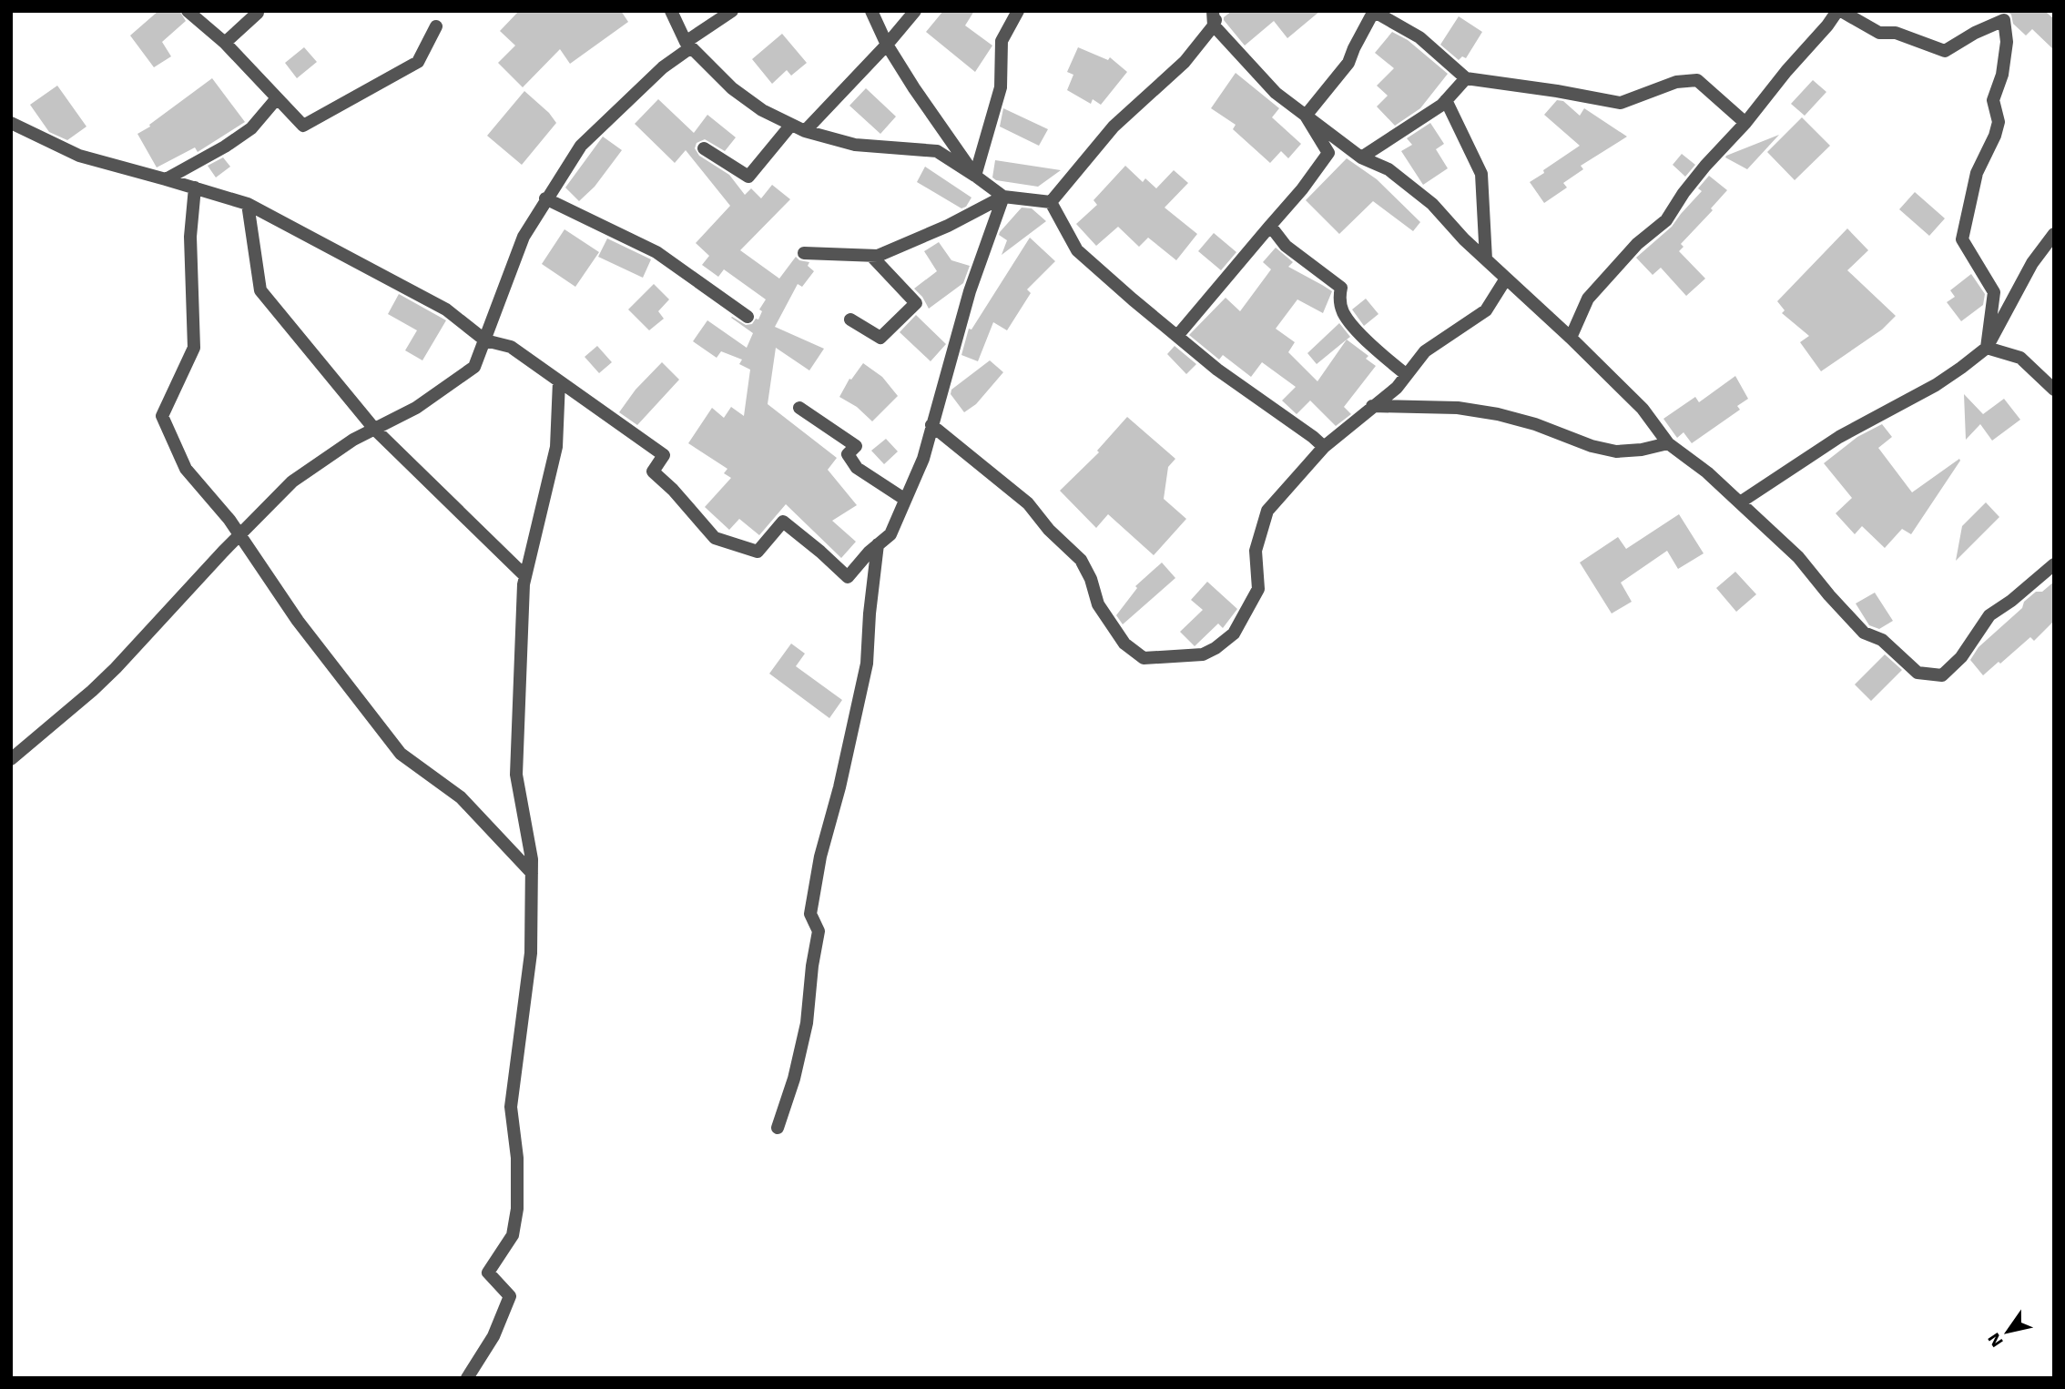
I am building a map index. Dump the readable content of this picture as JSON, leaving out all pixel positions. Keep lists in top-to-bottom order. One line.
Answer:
{"north":"bottom left"}
